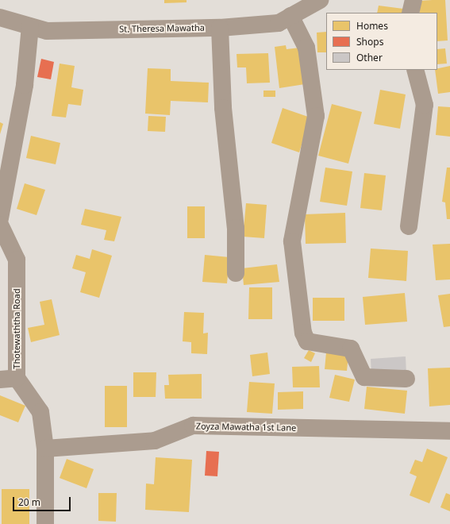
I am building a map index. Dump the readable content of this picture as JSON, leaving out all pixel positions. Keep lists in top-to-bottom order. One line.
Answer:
{"streets":{"street":["St. Theresa Mawatha","Thotewaththa Road","Zoyza Mawatha 1st Lane"]},"crossings":[["Thotewaththa Road","Zoyza Mawatha 1st Lane"]],"legend":["Homes","Shops","Other"],"scale_bar":"20 m"}
